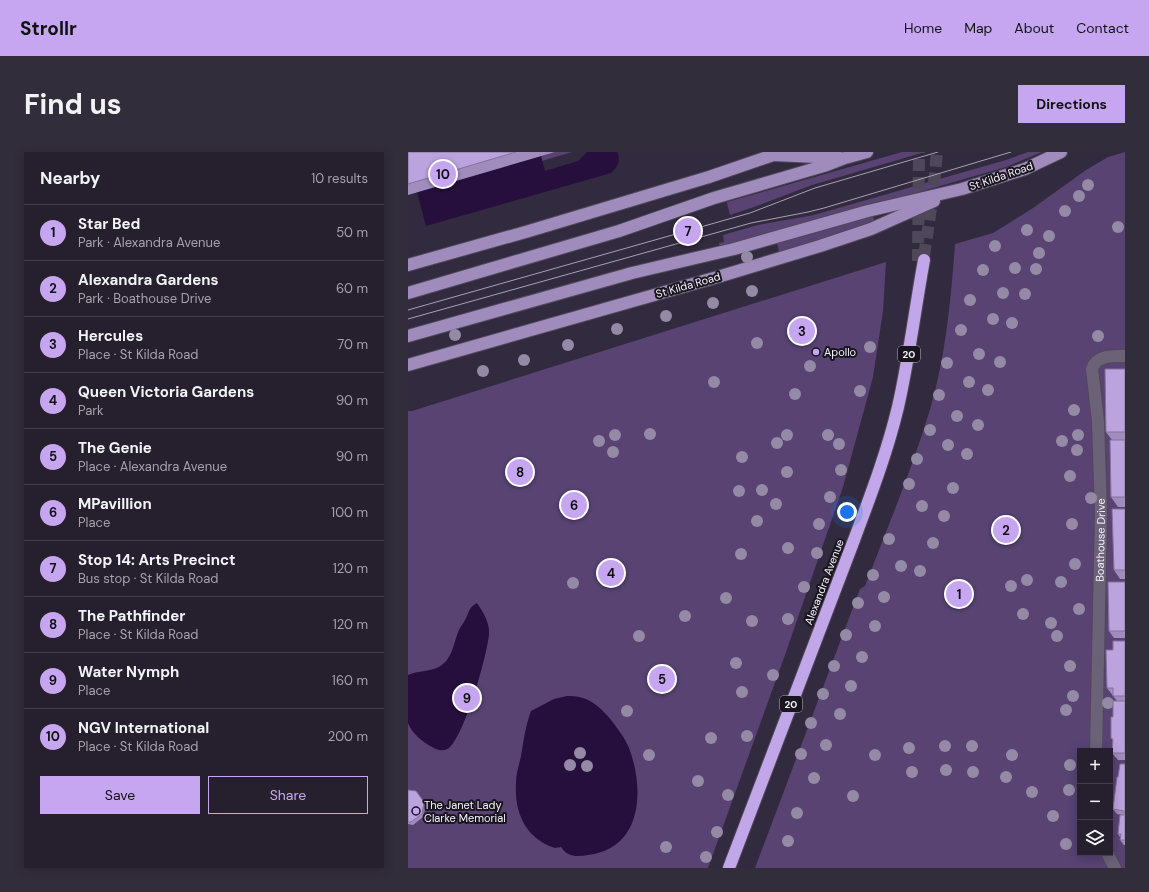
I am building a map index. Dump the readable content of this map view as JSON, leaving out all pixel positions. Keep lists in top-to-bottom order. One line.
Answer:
{"streets":{"highway":["20","Alexandra Avenue"],"main road":["St Kilda Road"],"street":["Boathouse Drive"]},"places":["Apollo","The Janet Lady Clarke Memorial"],"page":{"header":"Strollr","nav":["Home","Map","About","Contact"],"buttons":["Directions",["Save","Share"]],"title":"Find us","heading":["Nearby","10 results"],"pins":["10","7","3","8","6","2","4","1","5","9"],"list":[{"mark":"1","name":"Star Bed","note":"Park · Alexandra Avenue","value":"50 m"},{"mark":"2","name":"Alexandra Gardens","note":"Park · Boathouse Drive","value":"60 m"},{"mark":"3","name":"Hercules","note":"Place · St Kilda Road","value":"70 m"},{"mark":"4","name":"Queen Victoria Gardens","note":"Park","value":"90 m"},{"mark":"5","name":"The Genie","note":"Place · Alexandra Avenue","value":"90 m"},{"mark":"6","name":"MPavillion","note":"Place","value":"100 m"},{"mark":"7","name":"Stop 14: Arts Precinct","note":"Bus stop · St Kilda Road","value":"120 m"},{"mark":"8","name":"The Pathfinder","note":"Place · St Kilda Road","value":"120 m"},{"mark":"9","name":"Water Nymph","note":"Place","value":"160 m"},{"mark":"10","name":"NGV International","note":"Place · St Kilda Road","value":"200 m"}],"map_buttons":["+","−"]}}
